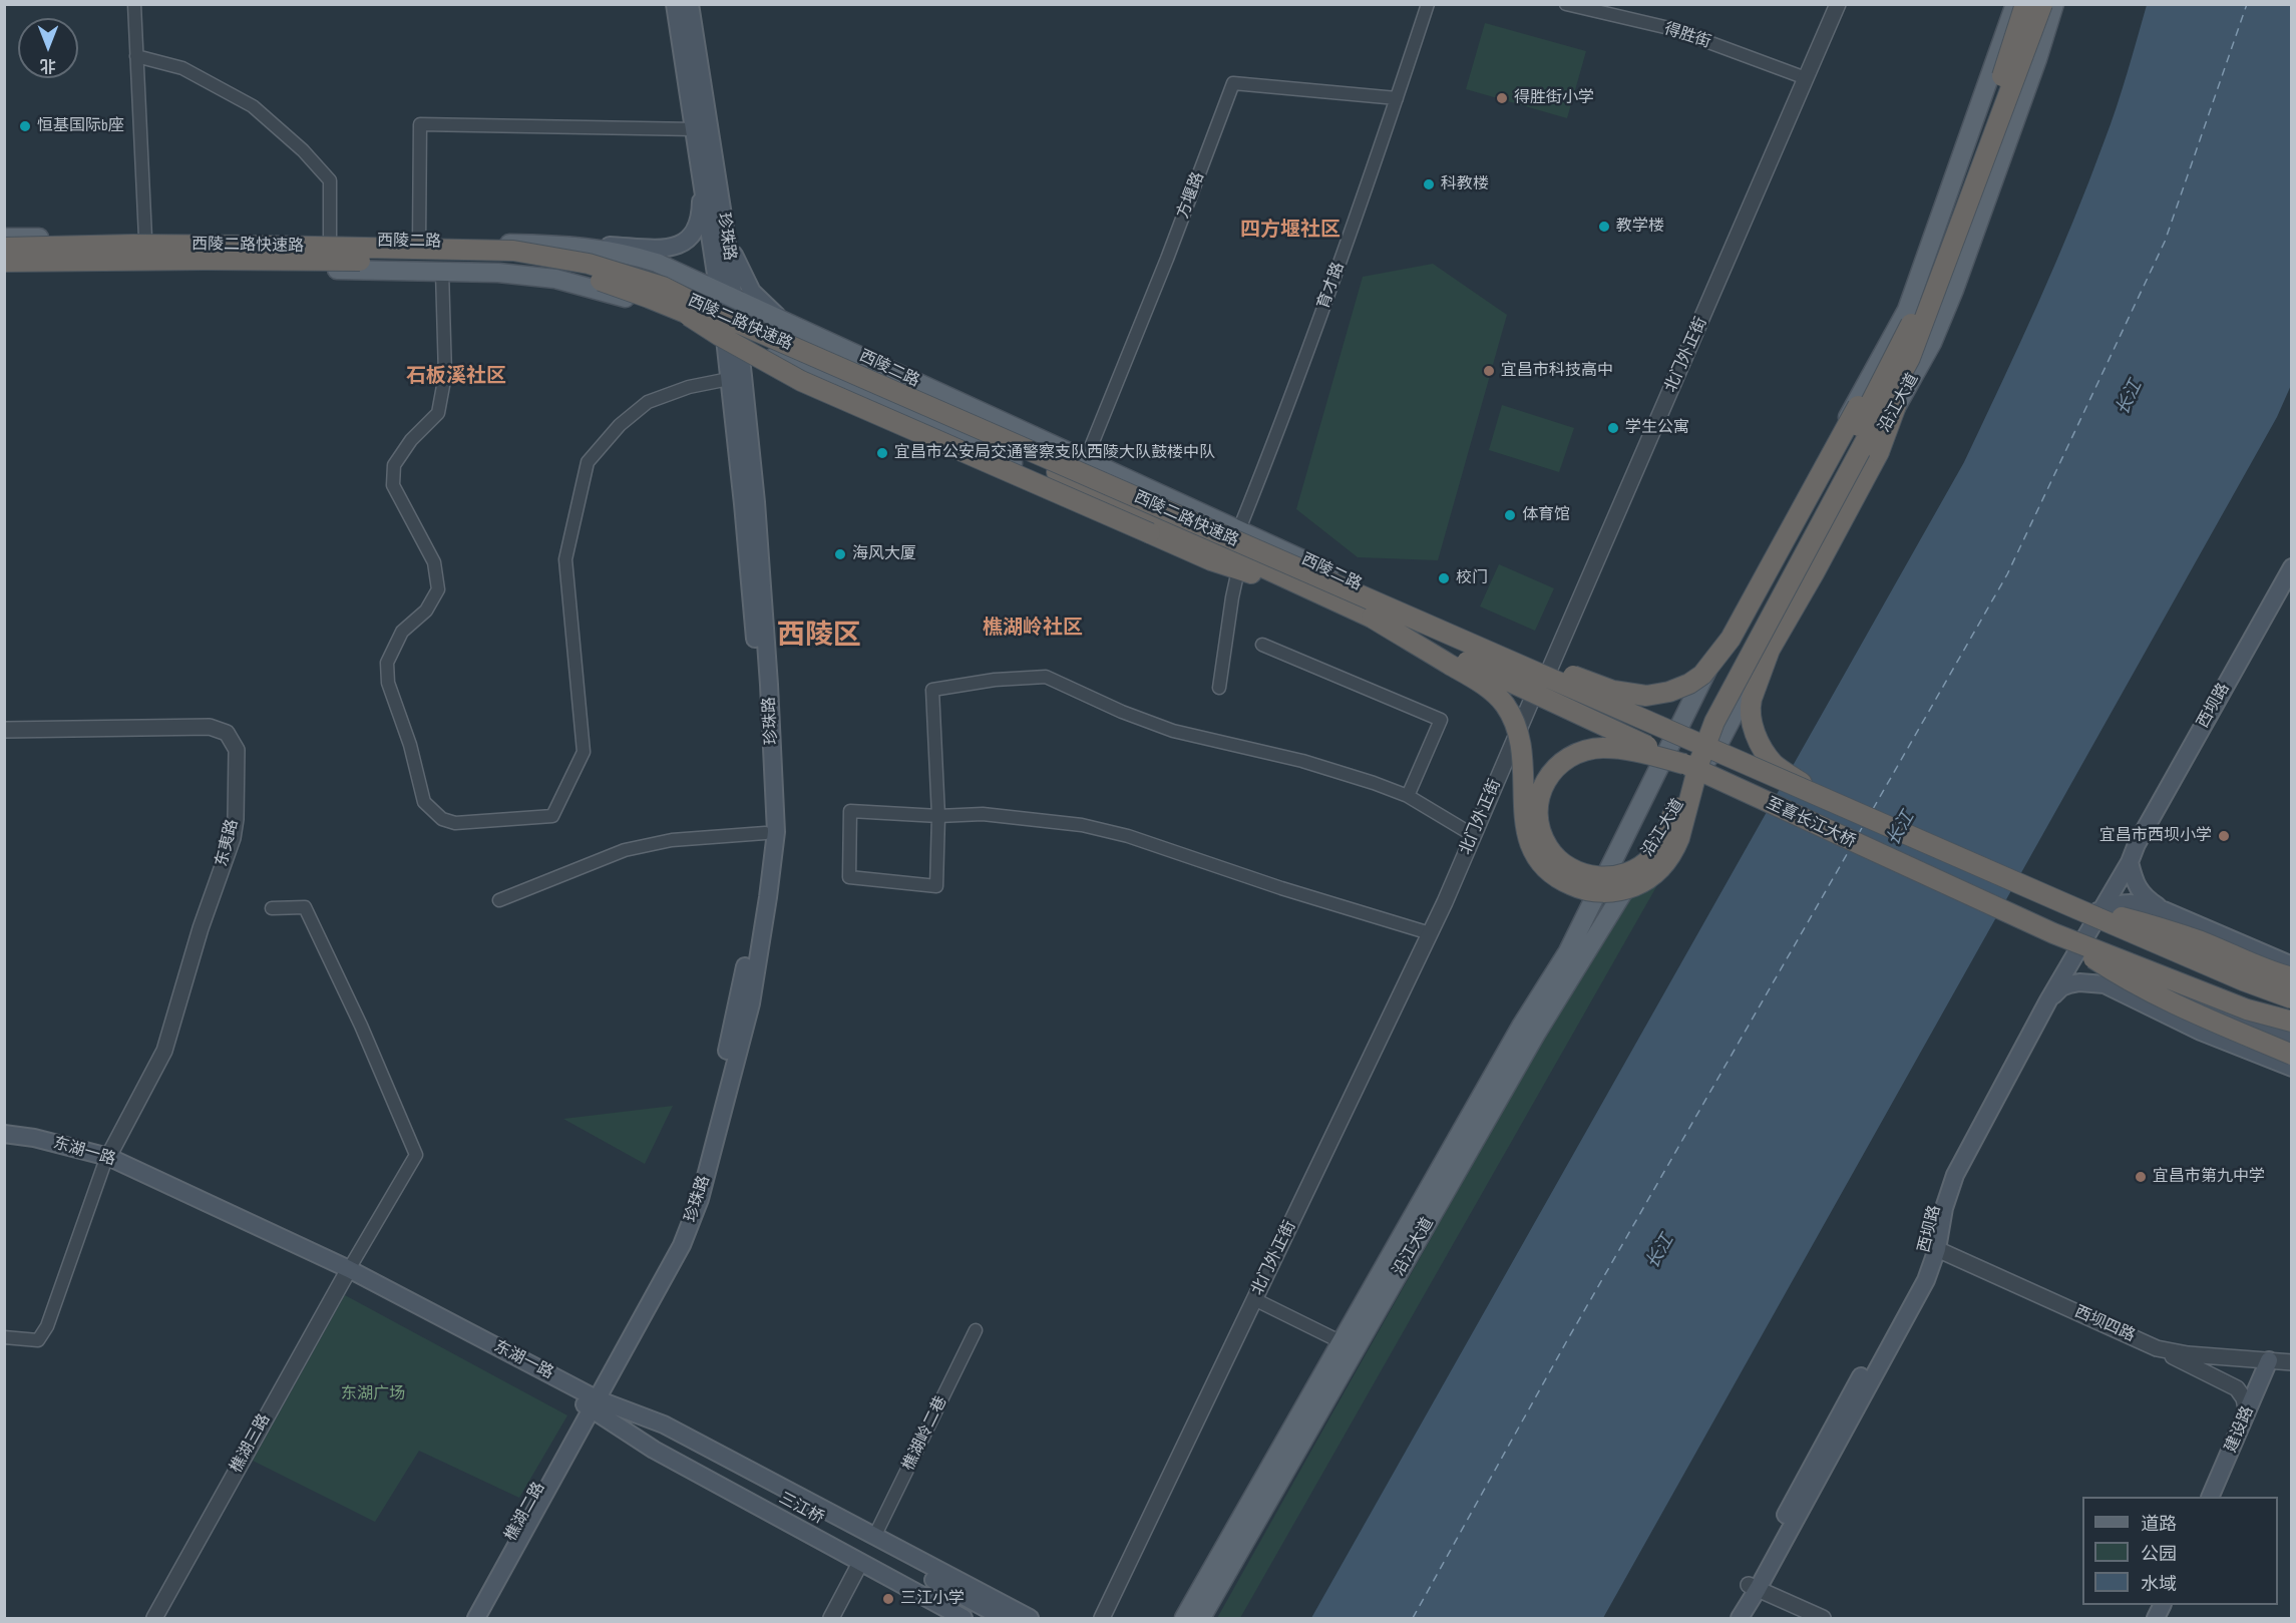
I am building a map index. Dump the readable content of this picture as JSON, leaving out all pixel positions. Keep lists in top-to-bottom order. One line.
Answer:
{"streets":{"highway":["西陵二路快速路","至喜长江大桥"],"main road":["珍珠路","西陵二路","沿江大道","西坝路","东湖一路","建设路","三江桥","樵湖二路"],"street":["得胜街","方堰路","育才路","北门外正街","东夷路","西坝四路","樵湖岭二巷","樵湖三路"]},"crossings":[["得胜街","北门外正街"],["方堰路","西陵二路"],["方堰路","育才路"],["珍珠路","西陵二路"],["珍珠路","三江桥"],["珍珠路","樵湖二路"],["西陵二路","育才路"],["西陵二路","北门外正街"],["西陵二路","沿江大道"],["西陵二路","至喜长江大桥"],["西陵二路快速路","至喜长江大桥"],["沿江大道","至喜长江大桥"],["西坝路","西坝四路"],["东夷路","东湖一路"],["西坝四路","建设路"],["三江桥","樵湖二路"]],"districts":["四方堰社区","石板溪社区","樵湖岭社区","西陵区"],"water":["长江"],"parks":["东湖广场"],"places":["得胜街小学","恒基国际b座","科教楼","教学楼","宜昌市科技高中","学生公寓","宜昌市公安局交通警察支队西陵大队鼓楼中队","体育馆","海风大厦","校门","宜昌市西坝小学","宜昌市第九中学","三江小学"],"legend":["道路","公园","水域"],"north":"bottom"}
